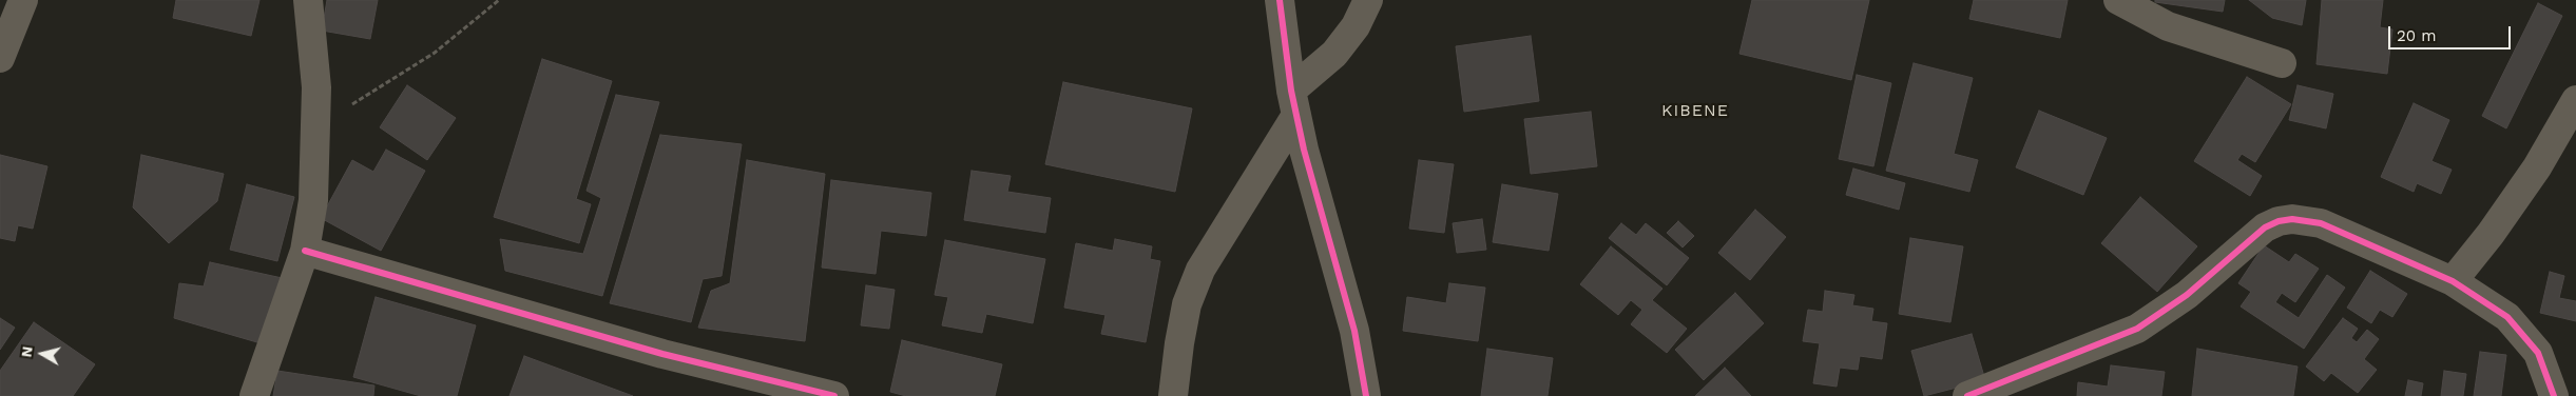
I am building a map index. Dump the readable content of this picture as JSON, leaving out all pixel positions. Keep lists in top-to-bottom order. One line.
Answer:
{"districts":["KIBENE"],"scale_bar":"20 m","north":"left"}
